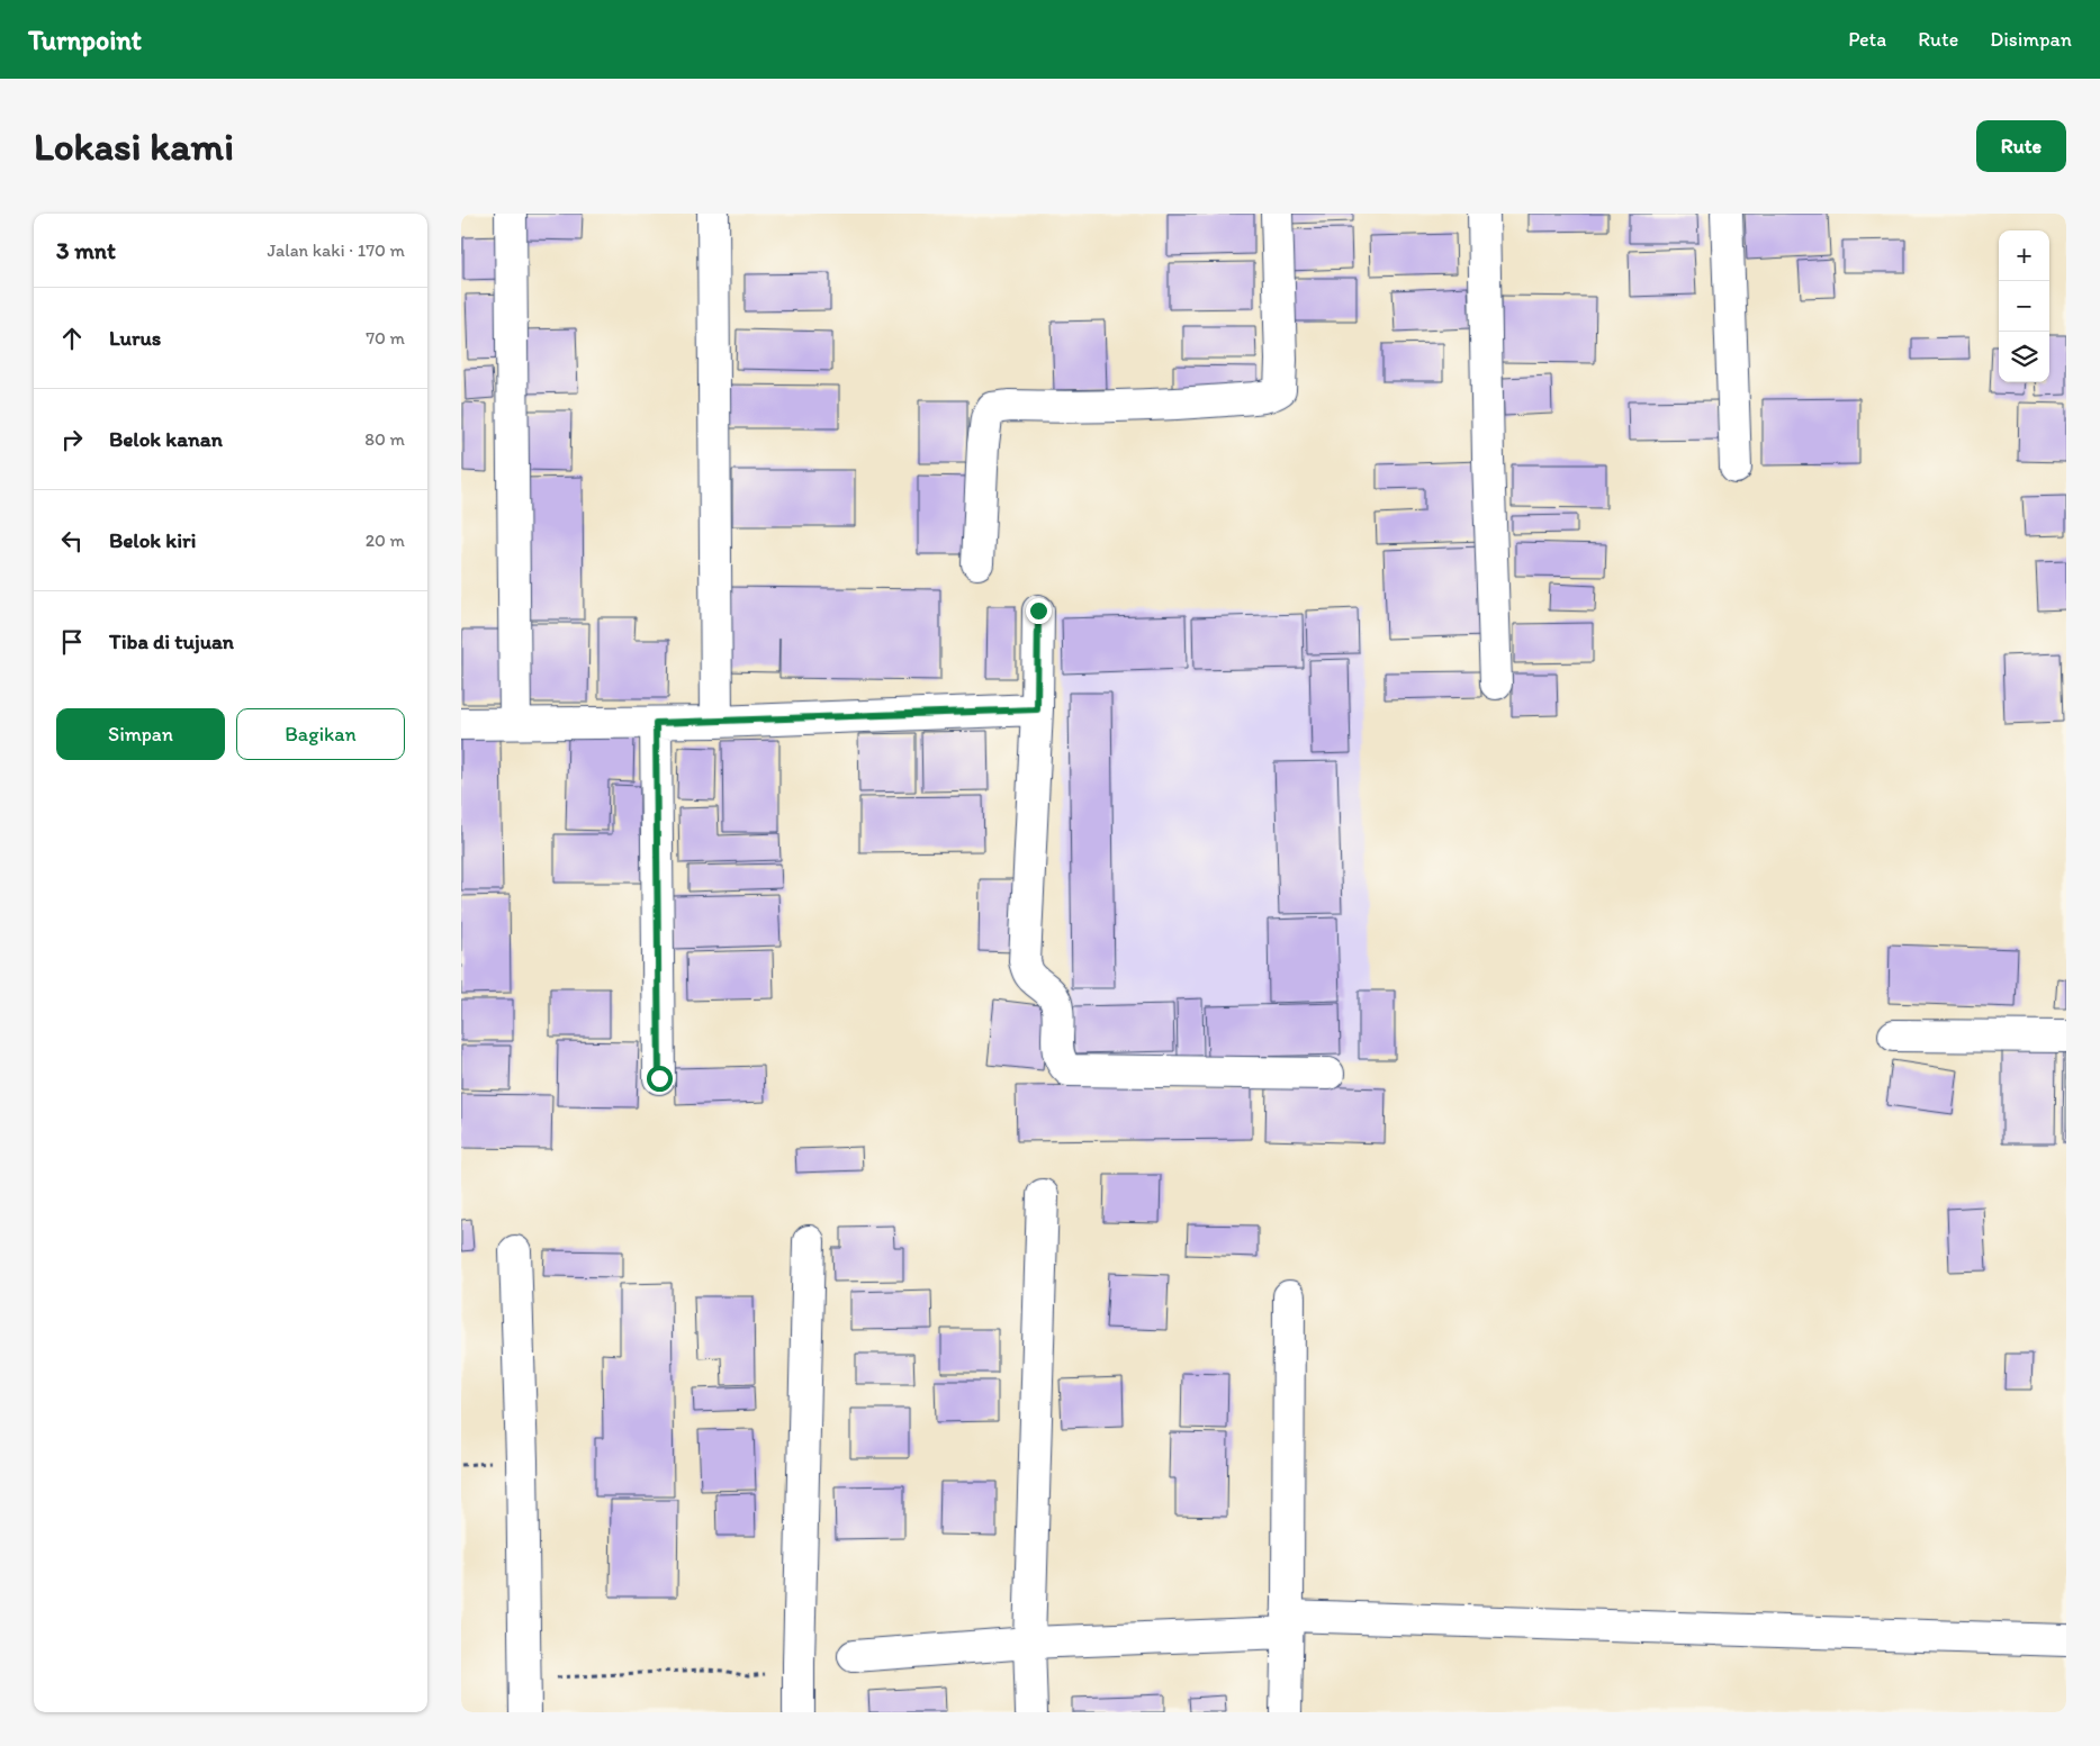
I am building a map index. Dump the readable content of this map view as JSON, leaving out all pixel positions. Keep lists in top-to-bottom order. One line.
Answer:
{"page":{"header":"Turnpoint","nav":["Peta","Rute","Disimpan"],"buttons":["Rute",["Simpan","Bagikan"]],"title":"Lokasi kami","heading":["3 mnt","Jalan kaki · 170 m"],"map_buttons":["+","−"],"list":[["Lurus","70 m"],["Belok kanan","80 m"],["Belok kiri","20 m"],"Tiba di tujuan"]}}
